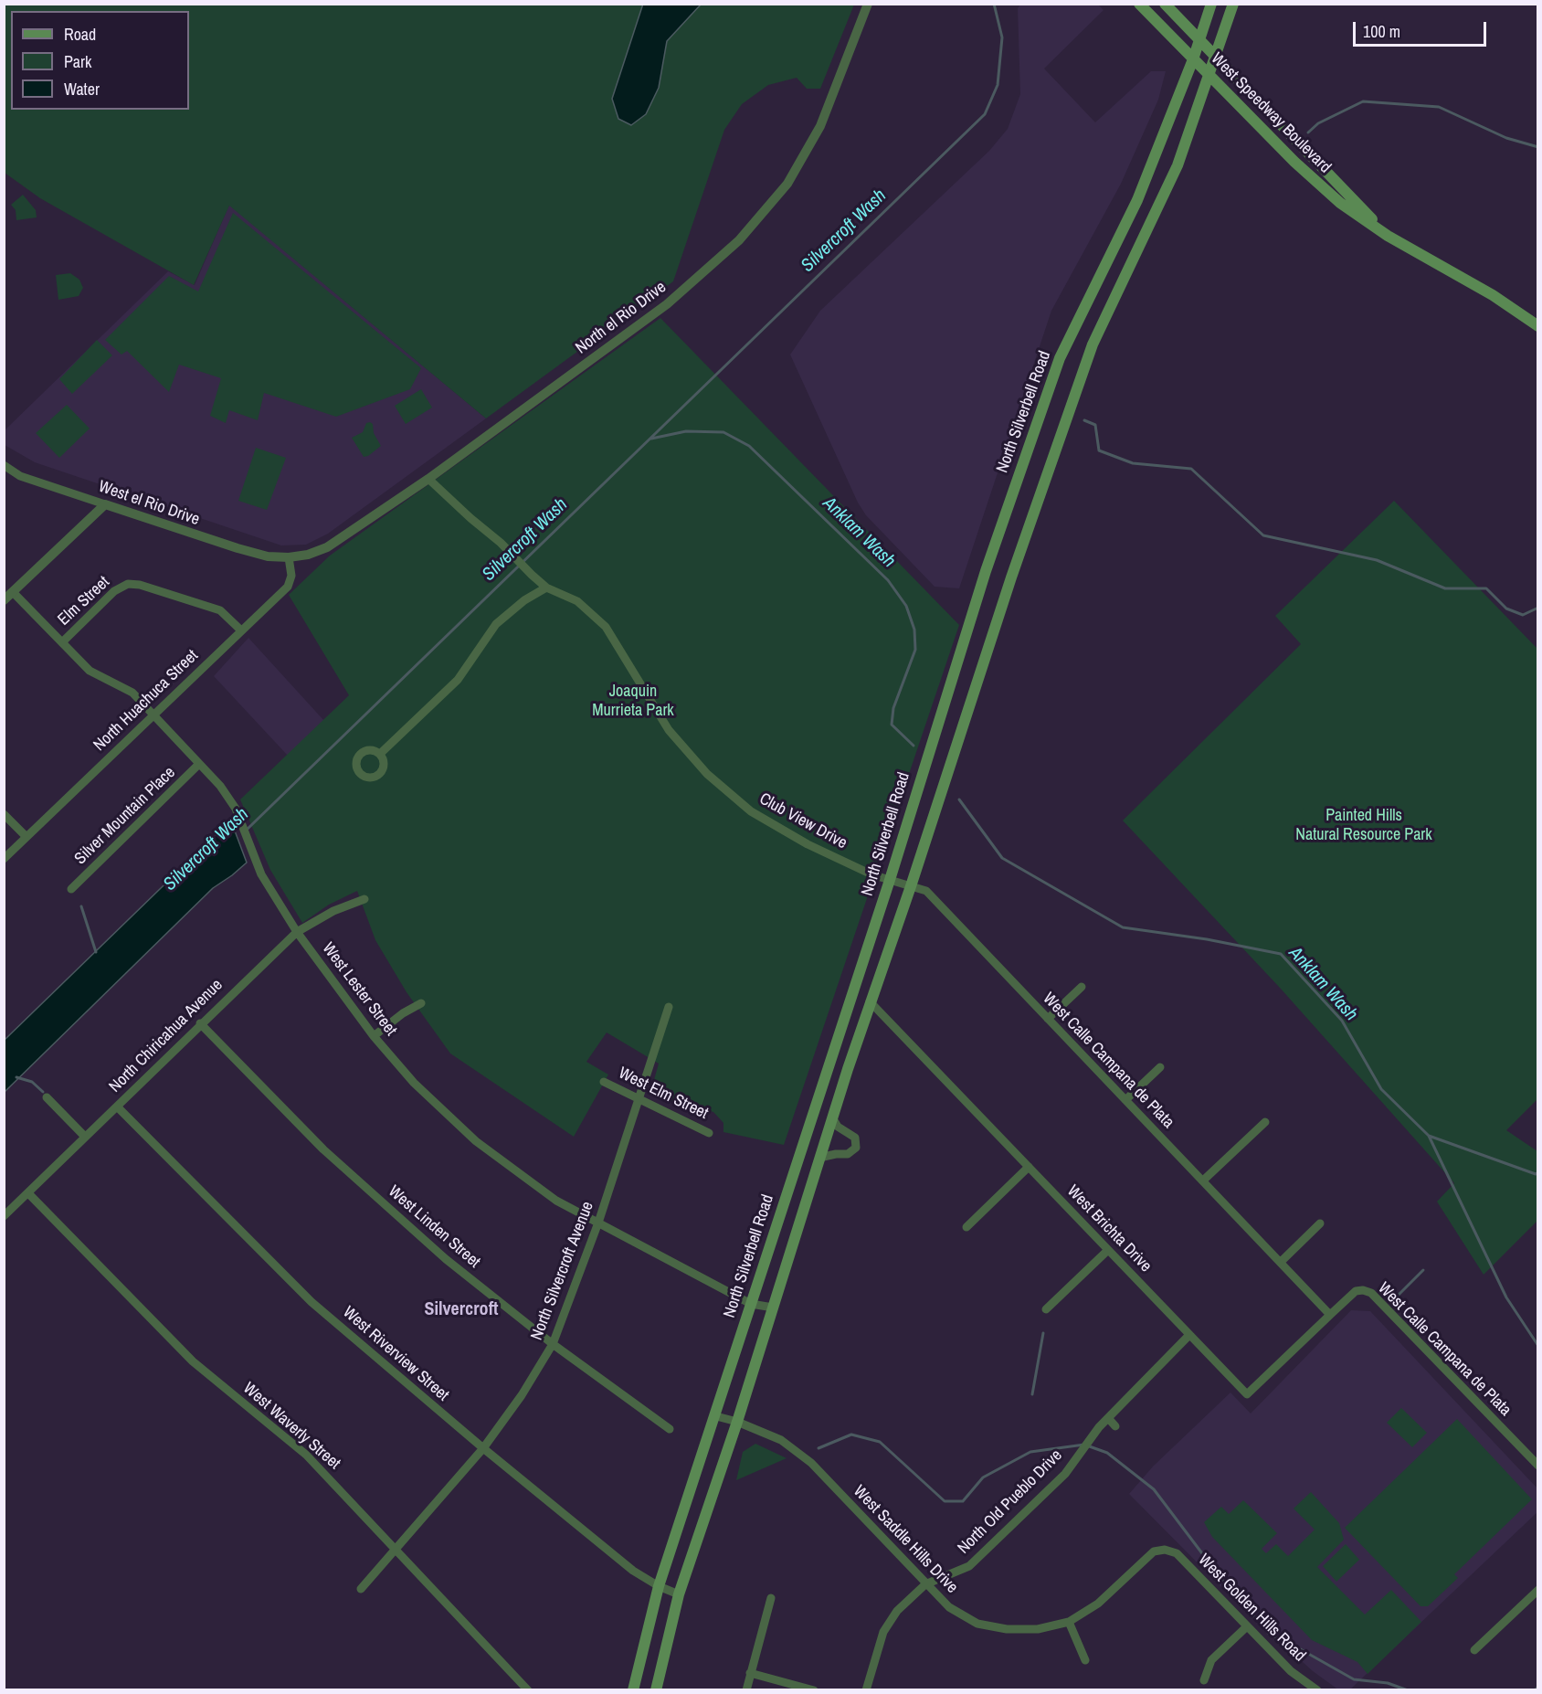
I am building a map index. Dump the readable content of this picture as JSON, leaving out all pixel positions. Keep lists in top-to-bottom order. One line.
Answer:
{"streets":{"main road":["West Speedway Boulevard","North Silverbell Road"],"street":["North el Rio Drive","West el Rio Drive","Elm Street","North Huachuca Street","Silver Mountain Place","Club View Drive","West Lester Street","North Chiricahua Avenue","West Calle Campana de Plata","West Elm Street","West Linden Street","West Brichta Drive","North Silvercroft Avenue","West Riverview Street","West Waverly Street","North Old Pueblo Drive","West Saddle Hills Drive","West Golden Hills Road"]},"crossings":[["West Speedway Boulevard","North Silverbell Road"],["North el Rio Drive","West el Rio Drive"],["North el Rio Drive","North Huachuca Street"],["North el Rio Drive","Club View Drive"],["North Silverbell Road","Club View Drive"],["North Silverbell Road","West Lester Street"],["North Silverbell Road","West Riverview Street"],["North Silverbell Road","West Saddle Hills Drive"],["West el Rio Drive","North Huachuca Street"],["Elm Street","North Huachuca Street"],["Elm Street","West Lester Street"],["North Huachuca Street","West Lester Street"],["Silver Mountain Place","West Lester Street"],["Club View Drive","West Calle Campana de Plata"],["West Lester Street","North Chiricahua Avenue"],["West Lester Street","North Silvercroft Avenue"],["North Chiricahua Avenue","West Linden Street"],["North Chiricahua Avenue","West Riverview Street"],["North Chiricahua Avenue","West Waverly Street"],["West Calle Campana de Plata","West Brichta Drive"],["West Elm Street","North Silvercroft Avenue"],["West Linden Street","North Silvercroft Avenue"],["West Brichta Drive","North Old Pueblo Drive"],["North Silvercroft Avenue","West Riverview Street"],["North Silvercroft Avenue","West Waverly Street"],["North Old Pueblo Drive","West Saddle Hills Drive"],["West Saddle Hills Drive","West Golden Hills Road"]],"districts":["Silvercroft"],"water":["Silvercroft Wash","Anklam Wash"],"parks":["Joaquin Murrieta Park","Painted Hills Natural Resource Park"],"legend":["Road","Park","Water"],"scale_bar":"100 m"}
